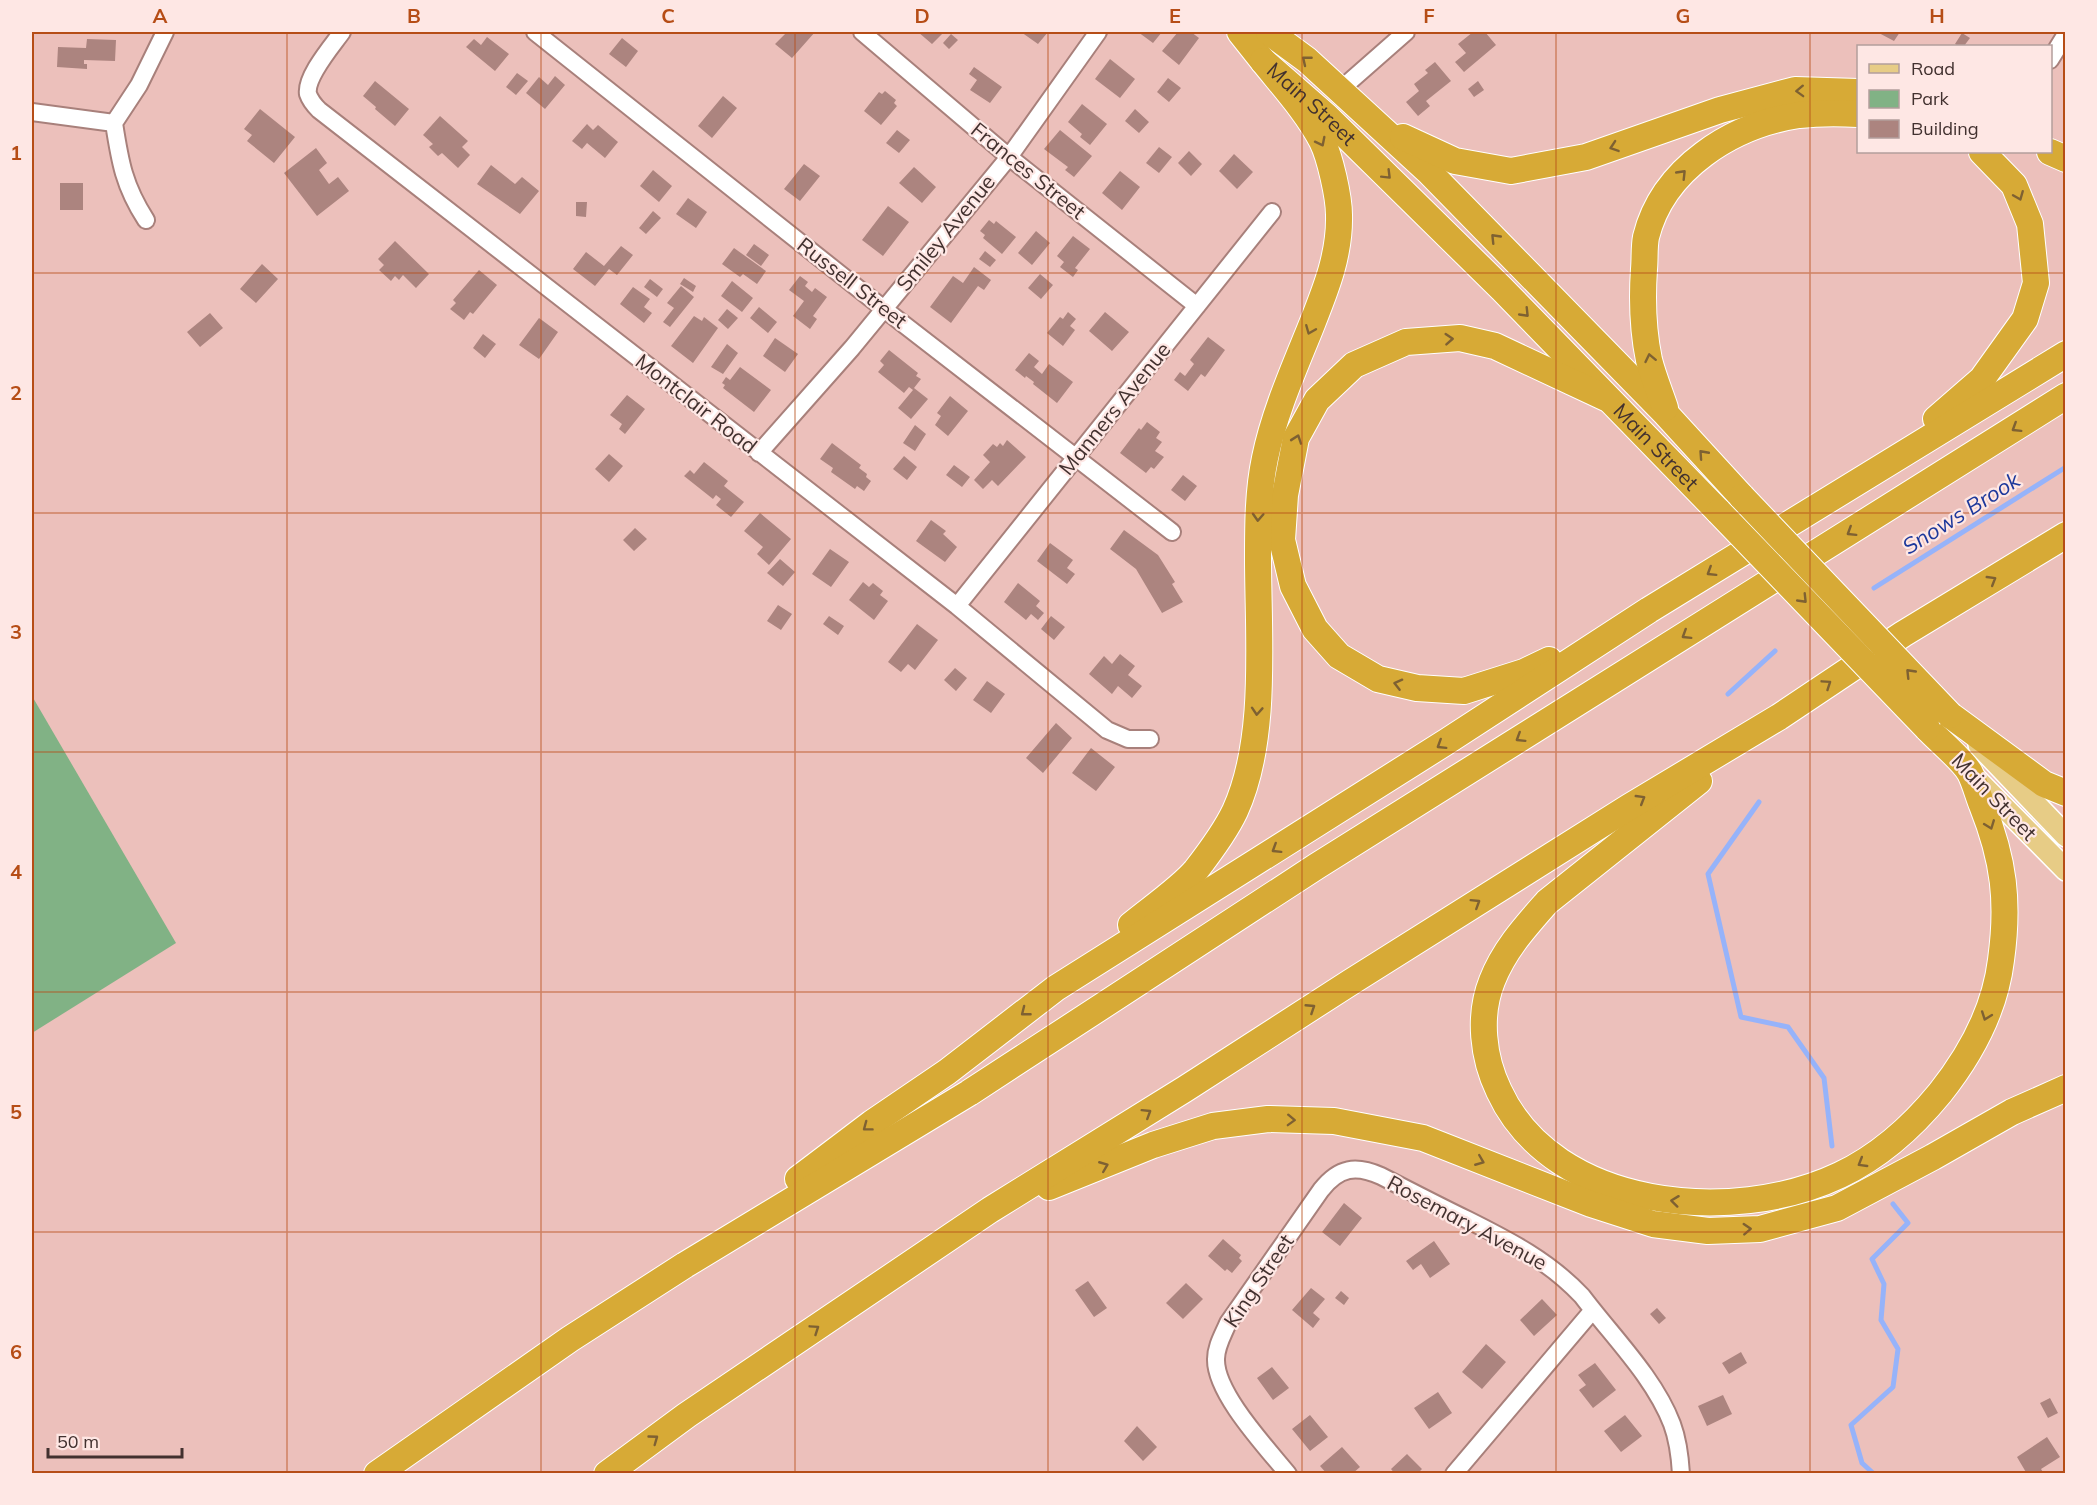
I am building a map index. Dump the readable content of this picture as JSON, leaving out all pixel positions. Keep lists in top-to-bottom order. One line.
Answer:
{"streets":{"highway":["Main Street"],"street":["Frances Street","Smiley Avenue","Russell Street","Montclair Road","Manners Avenue","Rosemary Avenue","King Street"]},"crossings":[["Frances Street","Smiley Avenue"],["Frances Street","Manners Avenue"],["Smiley Avenue","Russell Street"],["Smiley Avenue","Montclair Road"],["Russell Street","Manners Avenue"],["Montclair Road","Manners Avenue"],["Rosemary Avenue","King Street"]],"water":["Snows Brook"],"legend":["Road","Park","Building"],"scale_bar":"50 m","grid":{"columns":["A","B","C","D","E","F","G","H"],"rows":["1","2","3","4","5","6"]}}
